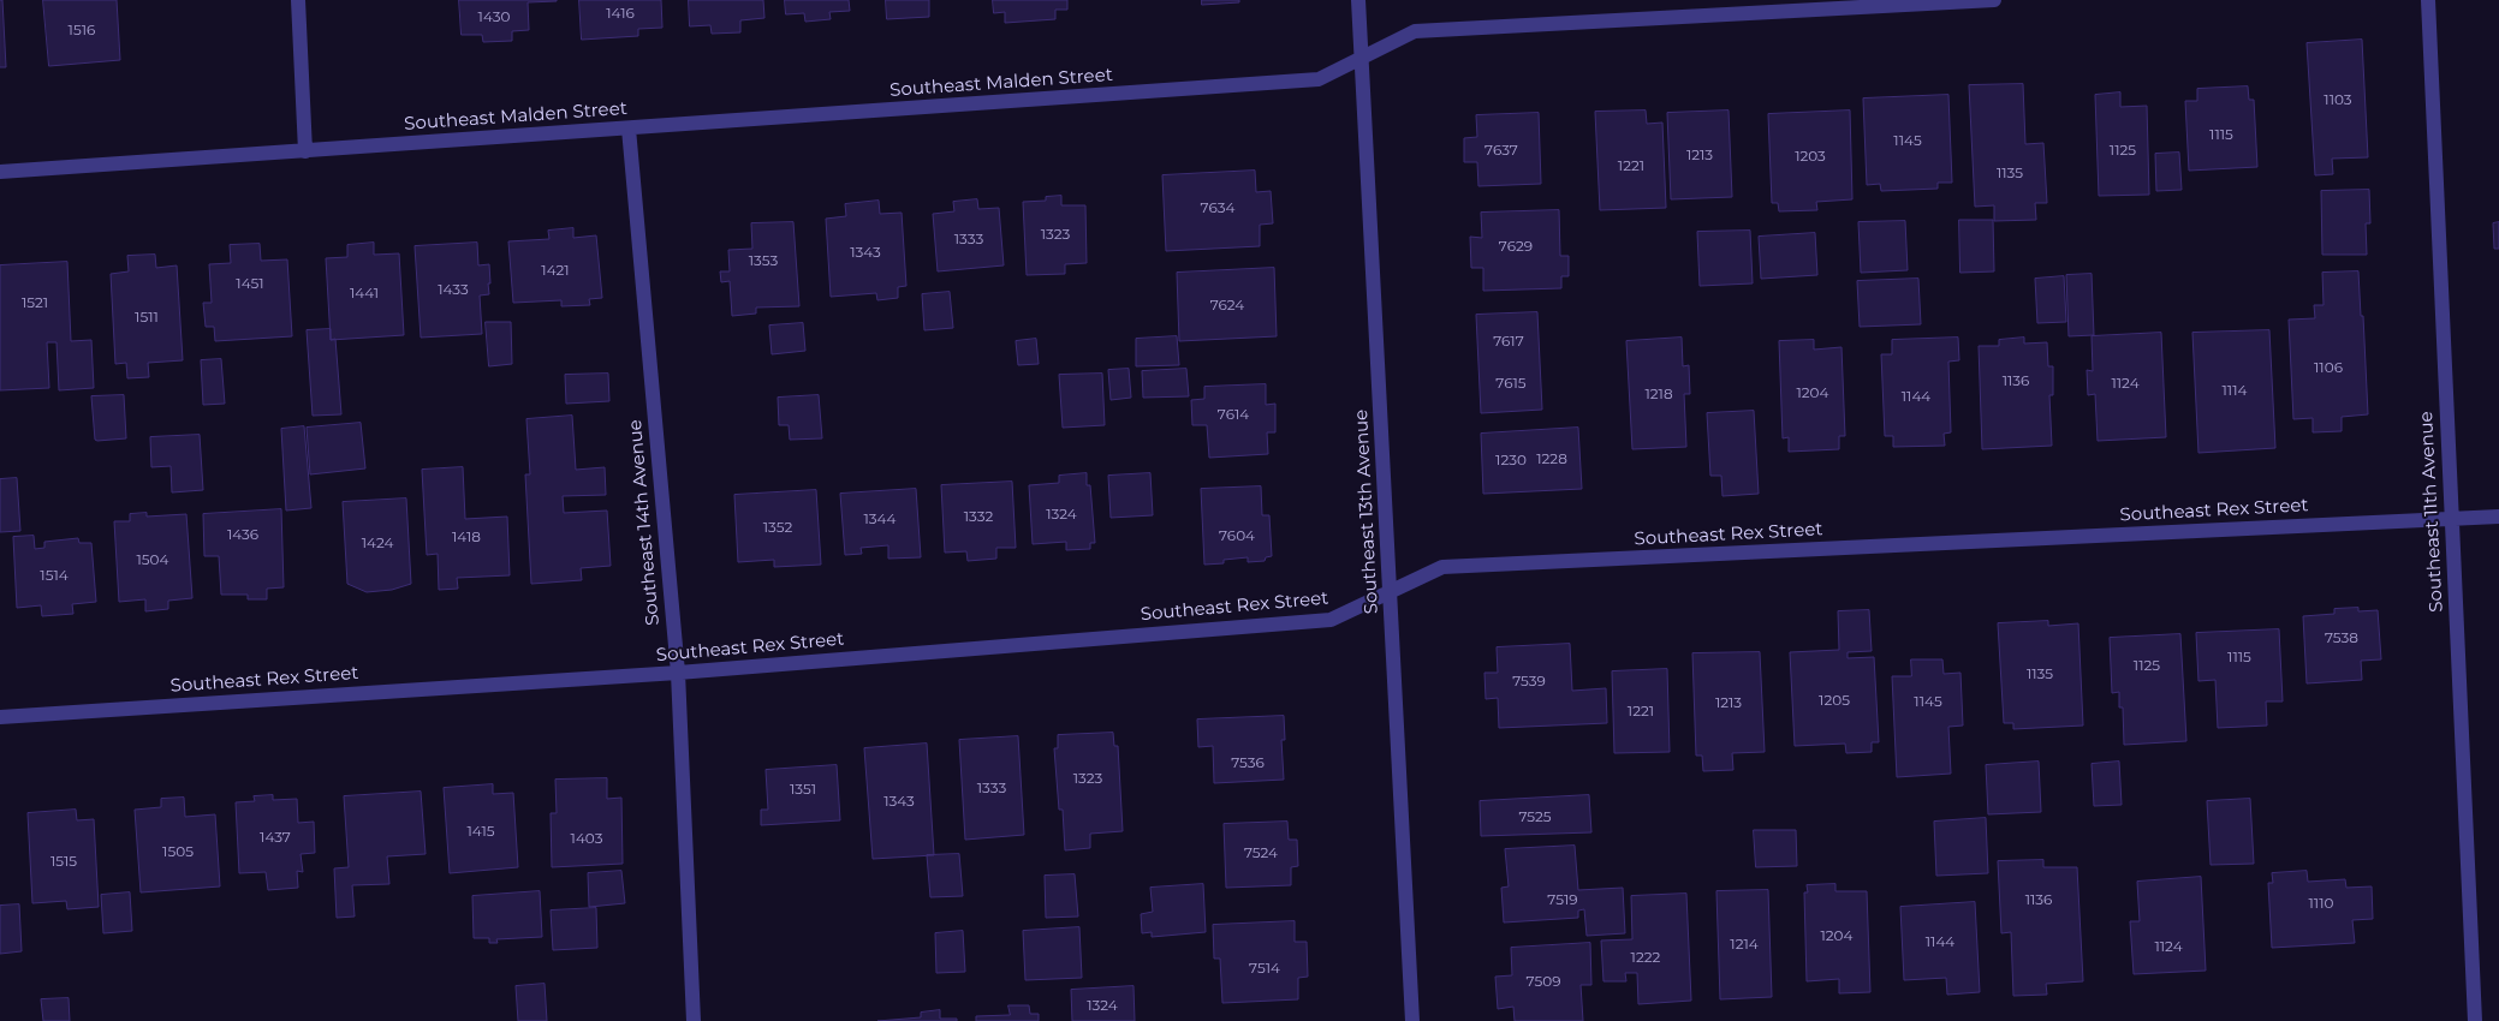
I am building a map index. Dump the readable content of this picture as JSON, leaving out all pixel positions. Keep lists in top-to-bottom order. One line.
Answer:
{"streets":{"street":["Southeast Malden Street","Southeast Rex Street","Southeast 13th Avenue","Southeast 11th Avenue","Southeast 14th Avenue"]},"crossings":[["Southeast Malden Street","Southeast 13th Avenue"],["Southeast Malden Street","Southeast 14th Avenue"],["Southeast Rex Street","Southeast 13th Avenue"],["Southeast Rex Street","Southeast 11th Avenue"],["Southeast Rex Street","Southeast 14th Avenue"]],"house_numbers":["1416","1430","1516","1103","1115","1145","7637","1125","1213","1203","1221","1135","7634","1323","1333","7629","1343","1353","1421","1451","1433","1441","1521","7624","1511","7617","1106","1136","7615","1124","1114","1204","1218","1144","7614","1228","1230","1324","1332","1344","1352","1436","7604","1418","1424","1504","1514","7538","1115","1125","1135","7539","1205","1145","1213","1221","7536","1323","1333","1351","1343","7525","1415","1437","1403","1505","7524","1515","7519","1136","1110","1204","1144","1214","1124","1222","7514","7509","1324"]}
